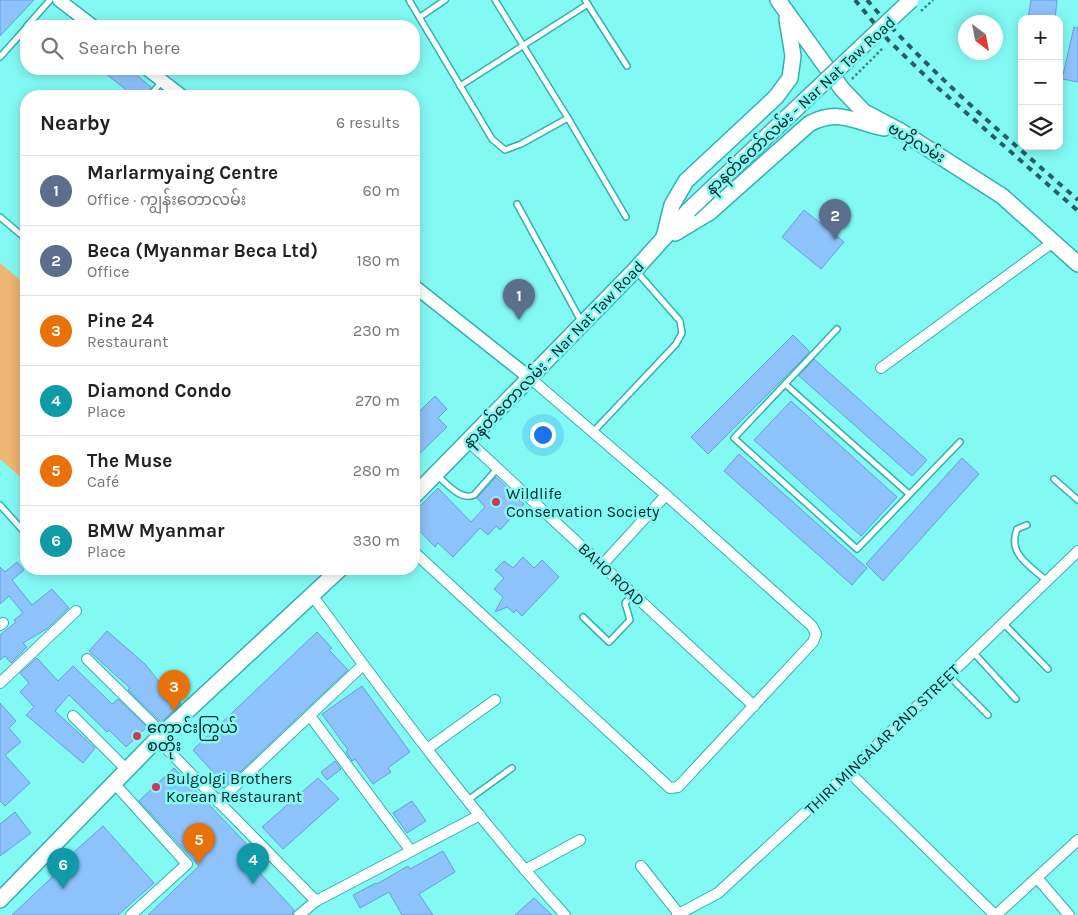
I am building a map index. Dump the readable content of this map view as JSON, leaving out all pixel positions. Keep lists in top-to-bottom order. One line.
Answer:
{"streets":{"main road":["နာနတ်တော်လမ်း - Nar Nat Taw Road","ဗဟိုလမ်း","နာနတ်တောလမ်း - Nar Nat Taw Road"],"street":["BAHO ROAD","THIRI MINGALAR 2ND STREET"]},"crossings":[["နာနတ်တော်လမ်း - Nar Nat Taw Road","နာနတ်တောလမ်း - Nar Nat Taw Road"],["နာနတ်တောလမ်း - Nar Nat Taw Road","BAHO ROAD"]],"places":["Wildlife Conservation Society","ကောင်းကြွယ် စတိုး","Bulgolgi Brothers Korean Restaurant"],"north":"bottom right","page":{"map_buttons":["+","−"],"search":"Search here","heading":["Nearby","6 results"],"list":[{"mark":"1","name":"Marlarmyaing Centre","note":"Office · ကျွန်းတောလမ်း","value":"60 m"},{"mark":"2","name":"Beca (Myanmar Beca Ltd)","note":"Office","value":"180 m"},{"mark":"3","name":"Pine 24","note":"Restaurant","value":"230 m"},{"mark":"4","name":"Diamond Condo","note":"Place","value":"270 m"},{"mark":"5","name":"The Muse","note":"Café","value":"280 m"},{"mark":"6","name":"BMW Myanmar","note":"Place","value":"330 m"}],"pins":["2","1","3","5","4","6"]}}
